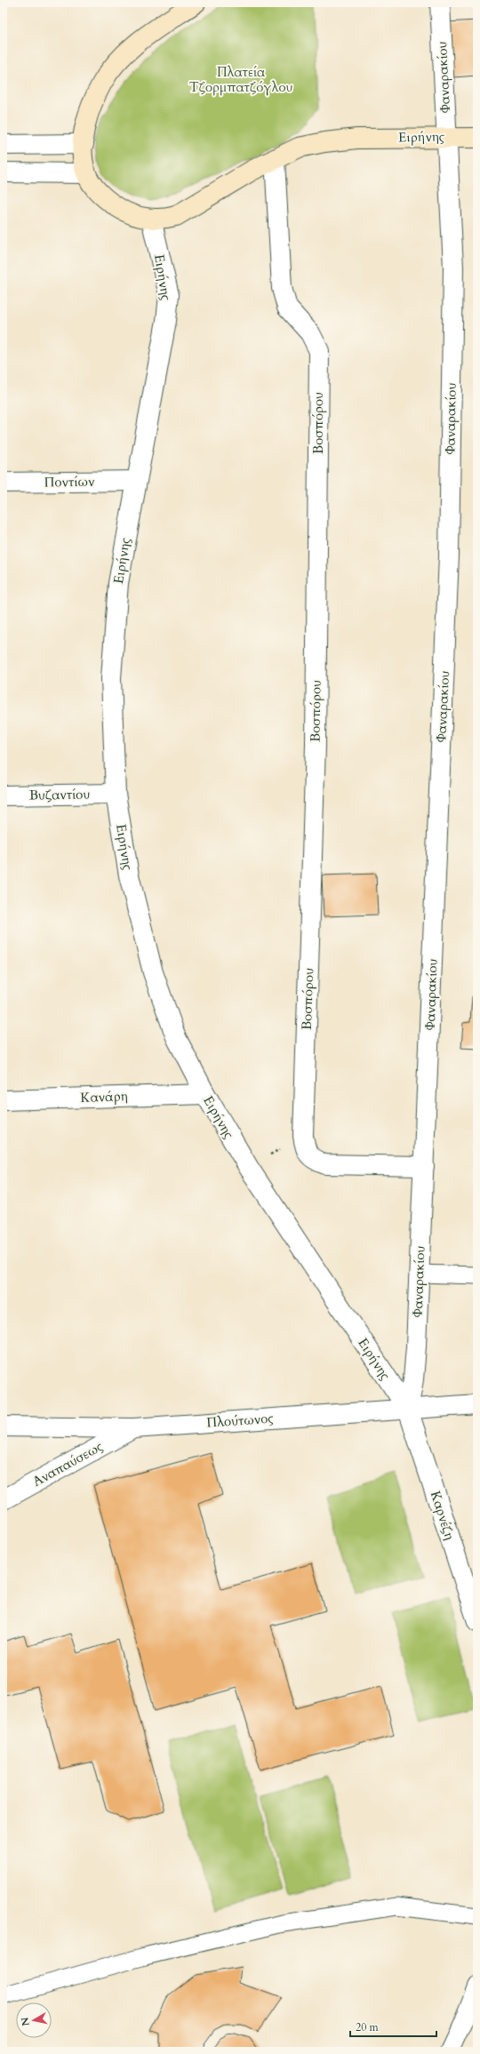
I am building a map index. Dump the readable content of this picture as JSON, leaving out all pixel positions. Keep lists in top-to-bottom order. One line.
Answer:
{"streets":{"main road":["Ειρήνης"],"street":["Φαναρακίου","Βοσπόρου","Ποντίων","Βυζαντίου","Κανάρη","Πλούτωνος","Αναπαύσεως","Καρνέζη"]},"crossings":[["Φαναρακίου","Ειρήνης"],["Φαναρακίου","Βοσπόρου"],["Φαναρακίου","Πλούτωνος"],["Φαναρακίου","Καρνέζη"],["Ειρήνης","Βοσπόρου"],["Ειρήνης","Ποντίων"],["Ειρήνης","Βυζαντίου"],["Ειρήνης","Κανάρη"],["Ειρήνης","Πλούτωνος"],["Ειρήνης","Καρνέζη"],["Πλούτωνος","Αναπαύσεως"],["Πλούτωνος","Καρνέζη"]],"parks":["Πλατεία Τζορμπατζόγλου"],"scale_bar":"20 m","north":"left"}
